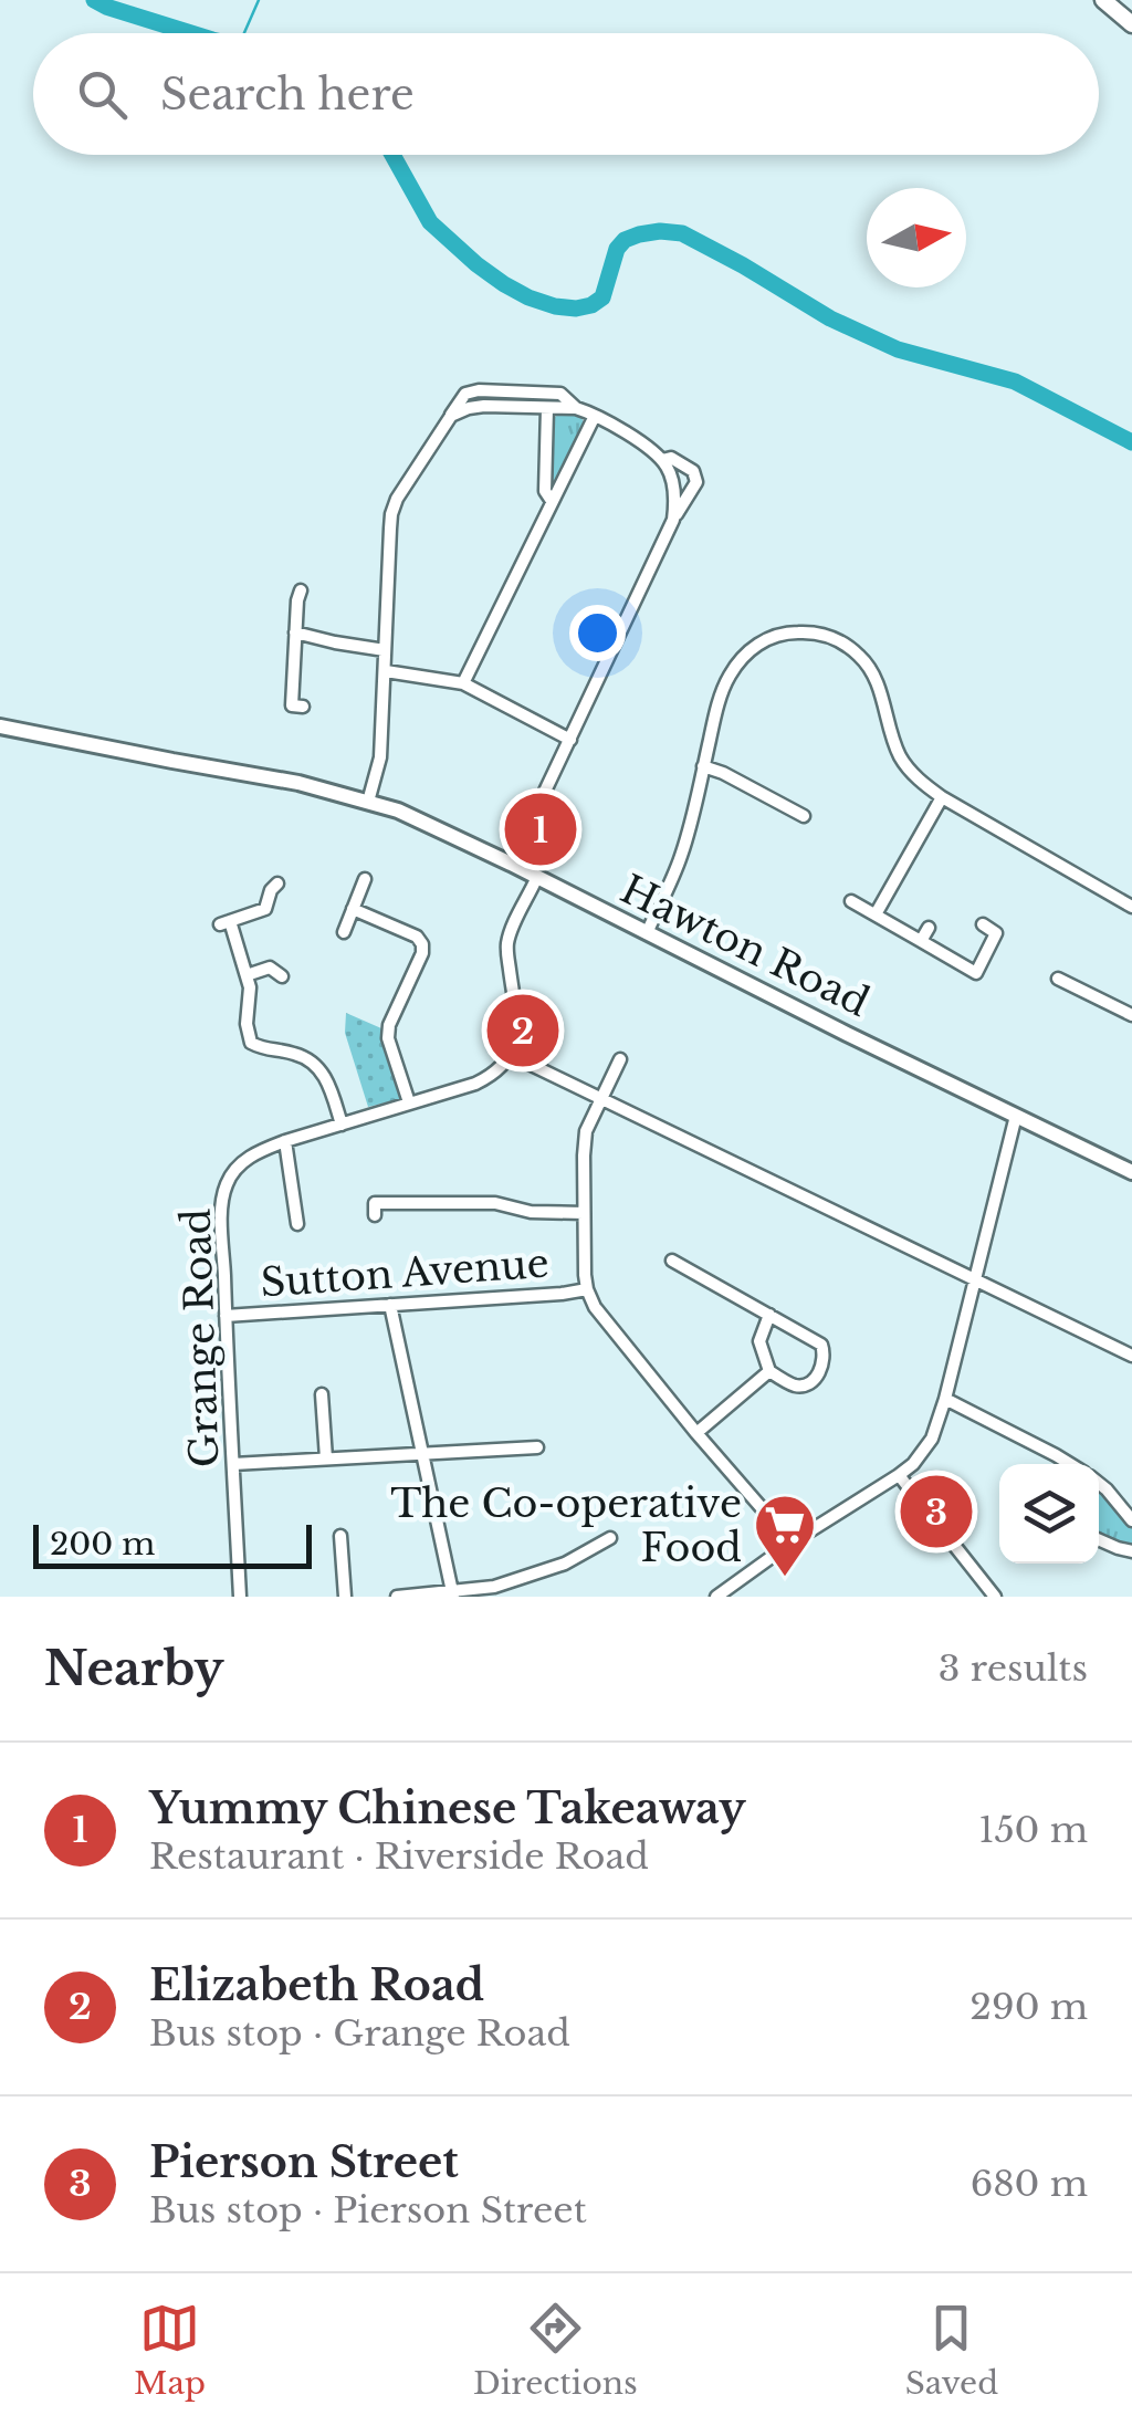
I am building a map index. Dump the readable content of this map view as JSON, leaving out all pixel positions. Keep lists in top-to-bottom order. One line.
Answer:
{"streets":{"street":["Hawton Road","Sutton Avenue","Grange Road"]},"crossings":[["Sutton Avenue","Grange Road"]],"places":{"supermarket":["The Co-operative Food"]},"scale_bar":"200 m","north":"right","page":{"search":"Search here","pins":["1","2","3"],"scale":"200 m","heading":["Nearby","3 results"],"list":[{"mark":"1","name":"Yummy Chinese Takeaway","note":"Restaurant · Riverside Road","value":"150 m"},{"mark":"2","name":"Elizabeth Road","note":"Bus stop · Grange Road","value":"290 m"},{"mark":"3","name":"Pierson Street","note":"Bus stop · Pierson Street","value":"680 m"}],"nav":["Map","Directions","Saved"]}}
